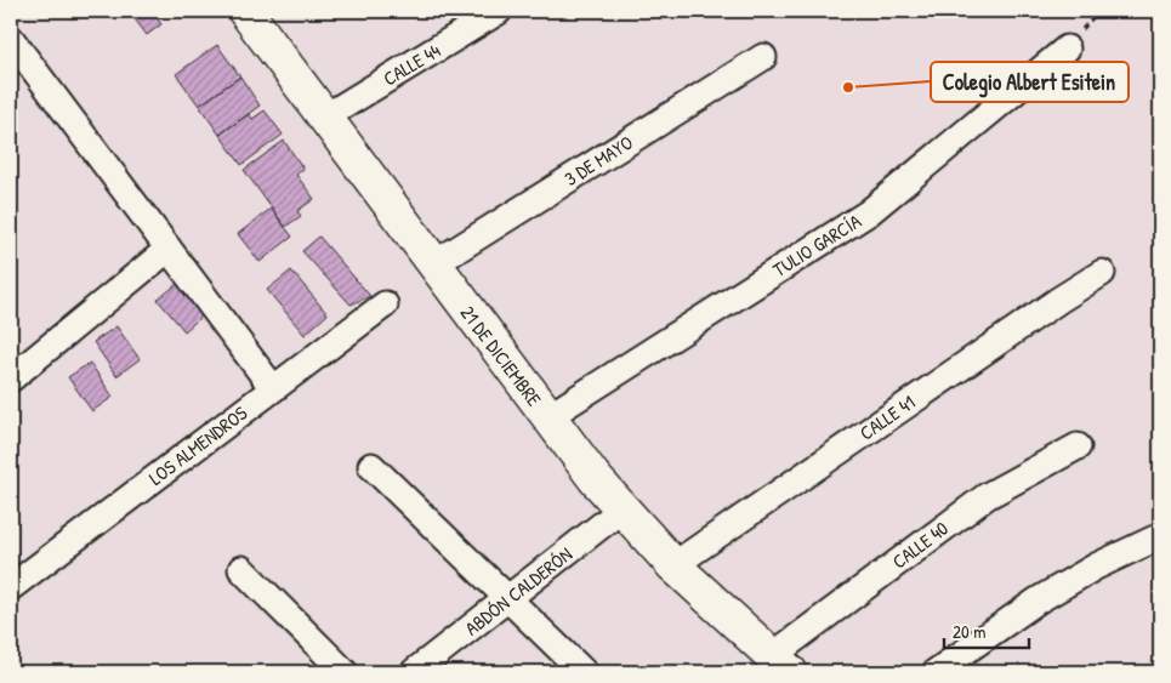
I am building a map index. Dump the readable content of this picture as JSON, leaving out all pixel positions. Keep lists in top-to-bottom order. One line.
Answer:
{"streets":{"street":["CALLE 44","3 DE MAYO","TULIO GARCÍA","21 DE DICIEMBRE","CALLE 41","LOS ALMENDROS","CALLE 40","ABDÓN CALDERÓN"]},"crossings":[["CALLE 44","21 DE DICIEMBRE"],["3 DE MAYO","21 DE DICIEMBRE"],["TULIO GARCÍA","21 DE DICIEMBRE"],["21 DE DICIEMBRE","CALLE 41"],["21 DE DICIEMBRE","CALLE 40"],["21 DE DICIEMBRE","ABDÓN CALDERÓN"]],"places":["Colegio Albert Esitein"],"scale_bar":"20 m"}
